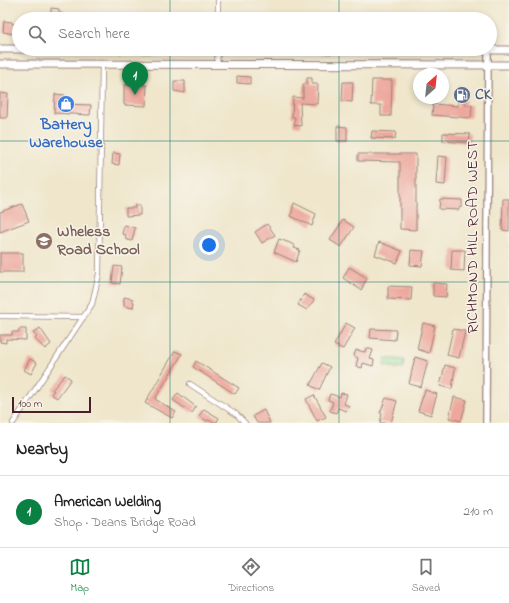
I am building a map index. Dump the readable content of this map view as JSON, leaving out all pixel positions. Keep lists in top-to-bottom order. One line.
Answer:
{"streets":{"street":["RICHMOND HILL ROAD WEST"]},"places":{"fuel station":["CK"],"shop":["Battery Warehouse"],"school or university":["Wheless Road School"]},"scale_bar":"100 m","north":"top right","page":{"search":"Search here","pins":"1","scale":"100 m","heading":"Nearby","list":[{"mark":"1","name":"American Welding","note":"Shop · Deans Bridge Road","value":"210 m"}],"nav":["Map","Directions","Saved"]}}
